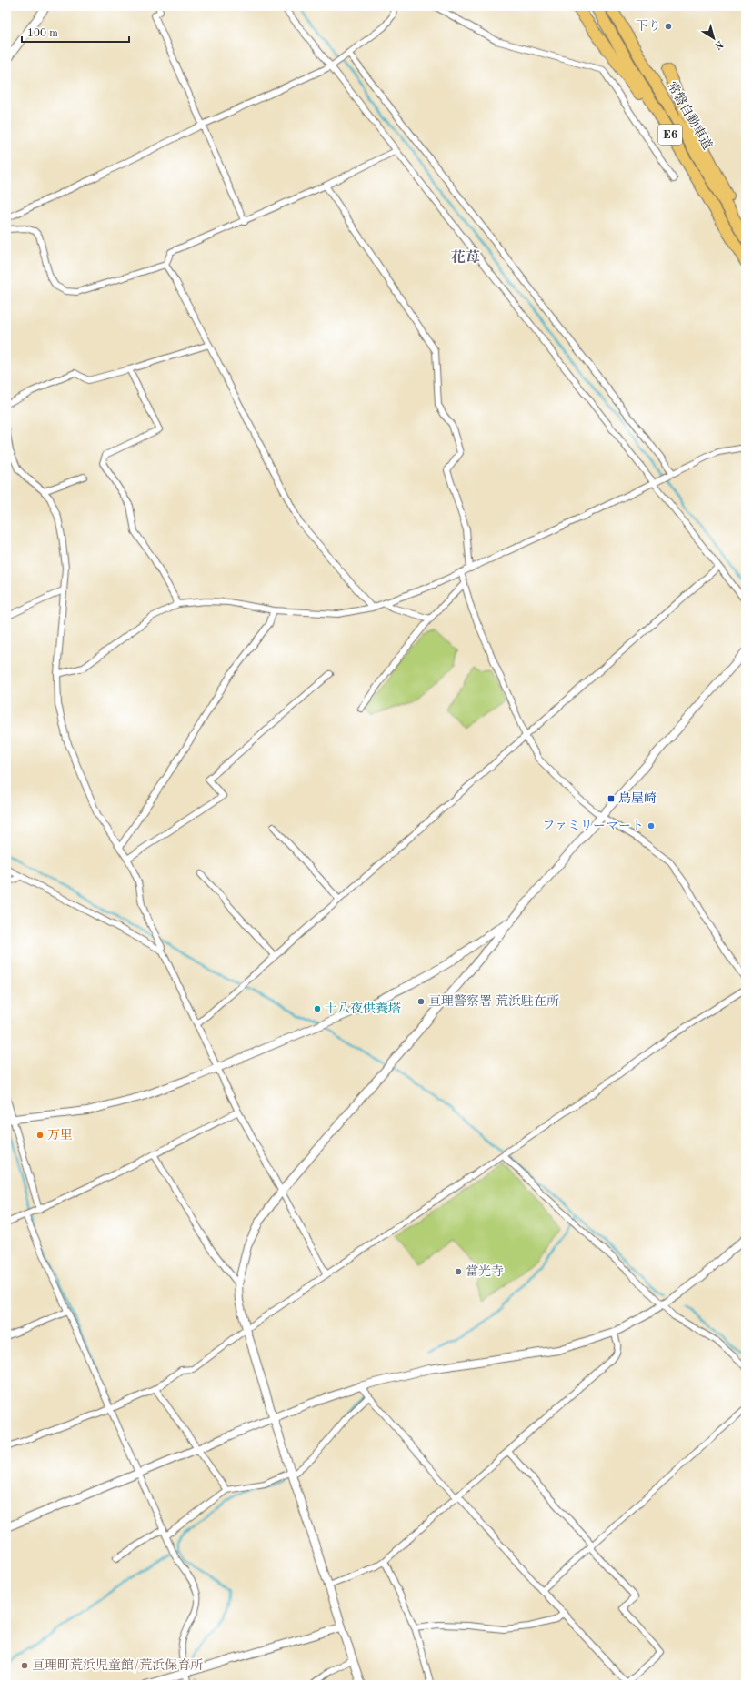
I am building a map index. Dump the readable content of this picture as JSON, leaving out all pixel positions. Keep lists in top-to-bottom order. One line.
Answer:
{"streets":{"highway":["常磐自動車道","E6"]},"districts":["花苺"],"places":{"other":["下り","ファミリーマート","亘理警察署 荒浜駐在所","十八夜供養塔","万里","當光寺","亘理町荒浜児童館/荒浜保育所"],"transit":["鳥屋崎"]},"scale_bar":"100 m","north":"bottom right"}
